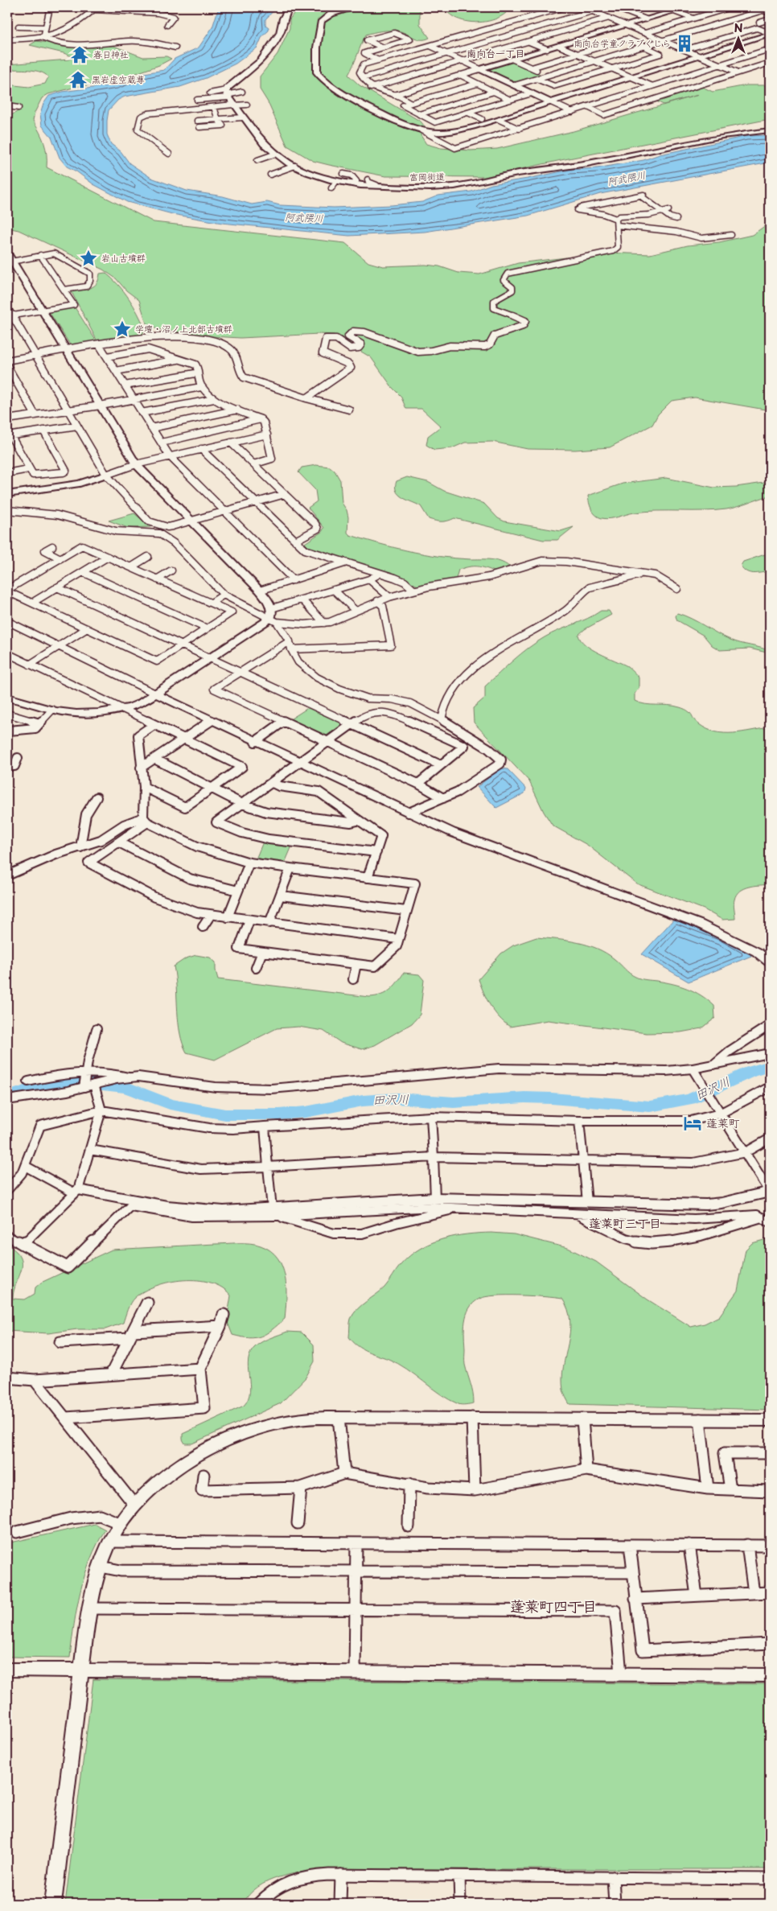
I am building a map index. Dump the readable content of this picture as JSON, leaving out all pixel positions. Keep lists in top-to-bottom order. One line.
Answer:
{"streets":{"street":["富岡街道"]},"districts":["南向台一丁目","蓬莱町三丁目","蓬莱町四丁目"],"water":["阿武隈川","田沢川"],"places":{"building":["南向台学童クラブくじら"],"temple":["春日神社","黒岩虚空蔵尊"],"place":["岩山古墳群","学壇・沼ノ上北部古墳群"],"hotel":["蓬莱町"]},"north":"top"}
